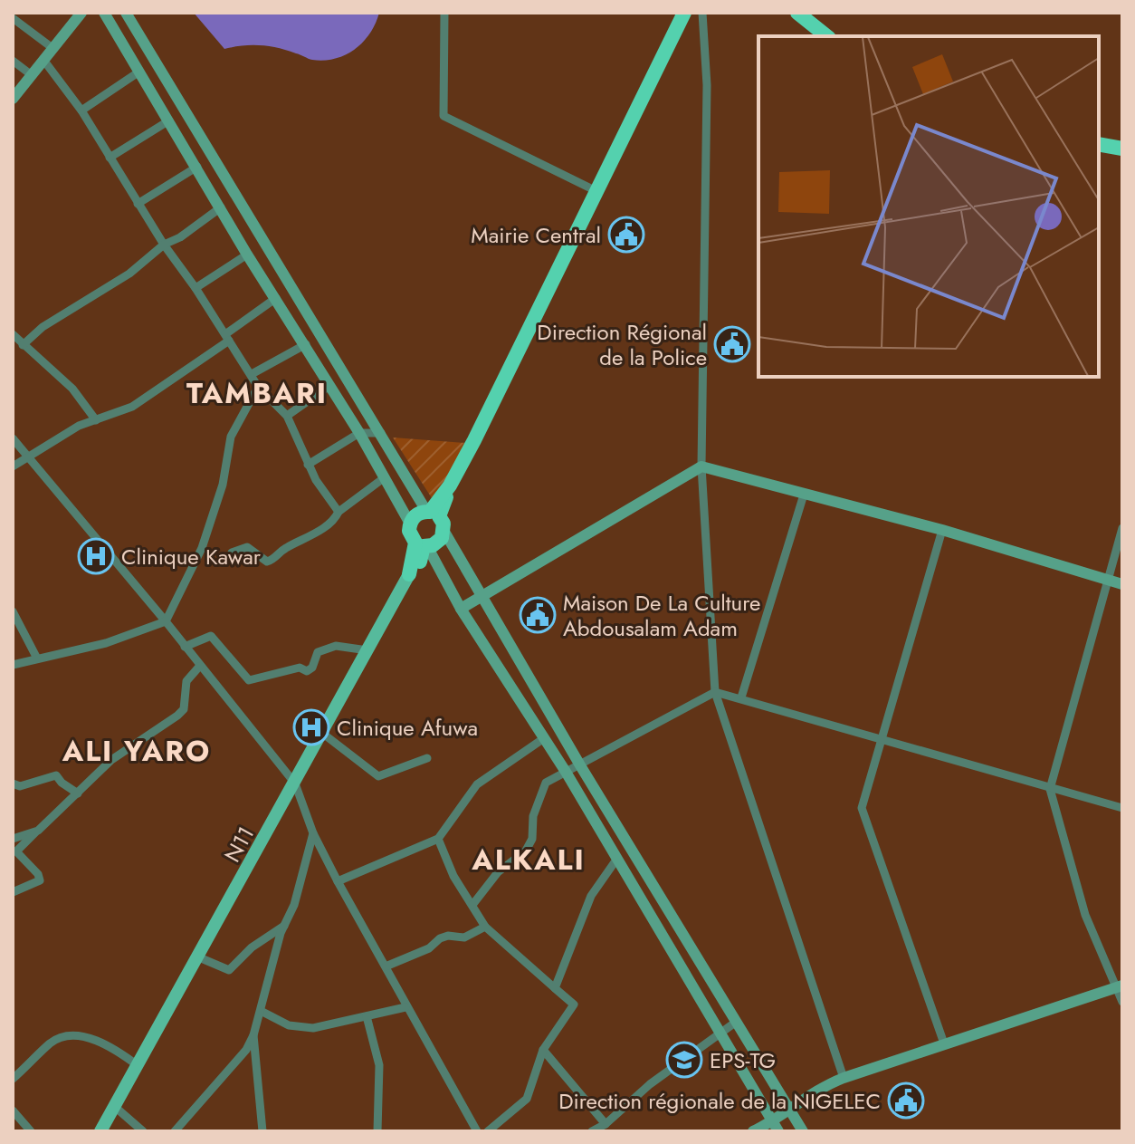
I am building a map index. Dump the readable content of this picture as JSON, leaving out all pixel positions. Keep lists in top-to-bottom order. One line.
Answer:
{"streets":{"main road":["N11"]},"districts":["TAMBARI","ALI YARO","ALKALI"],"places":{"public building":["Mairie Central","Direction Régional de la Police","Maison De La Culture Abdousalam Adam","Direction régionale de la NIGELEC"],"hospital":["Clinique Kawar","Clinique Afuwa"],"school or university":["EPS-TG"]}}
